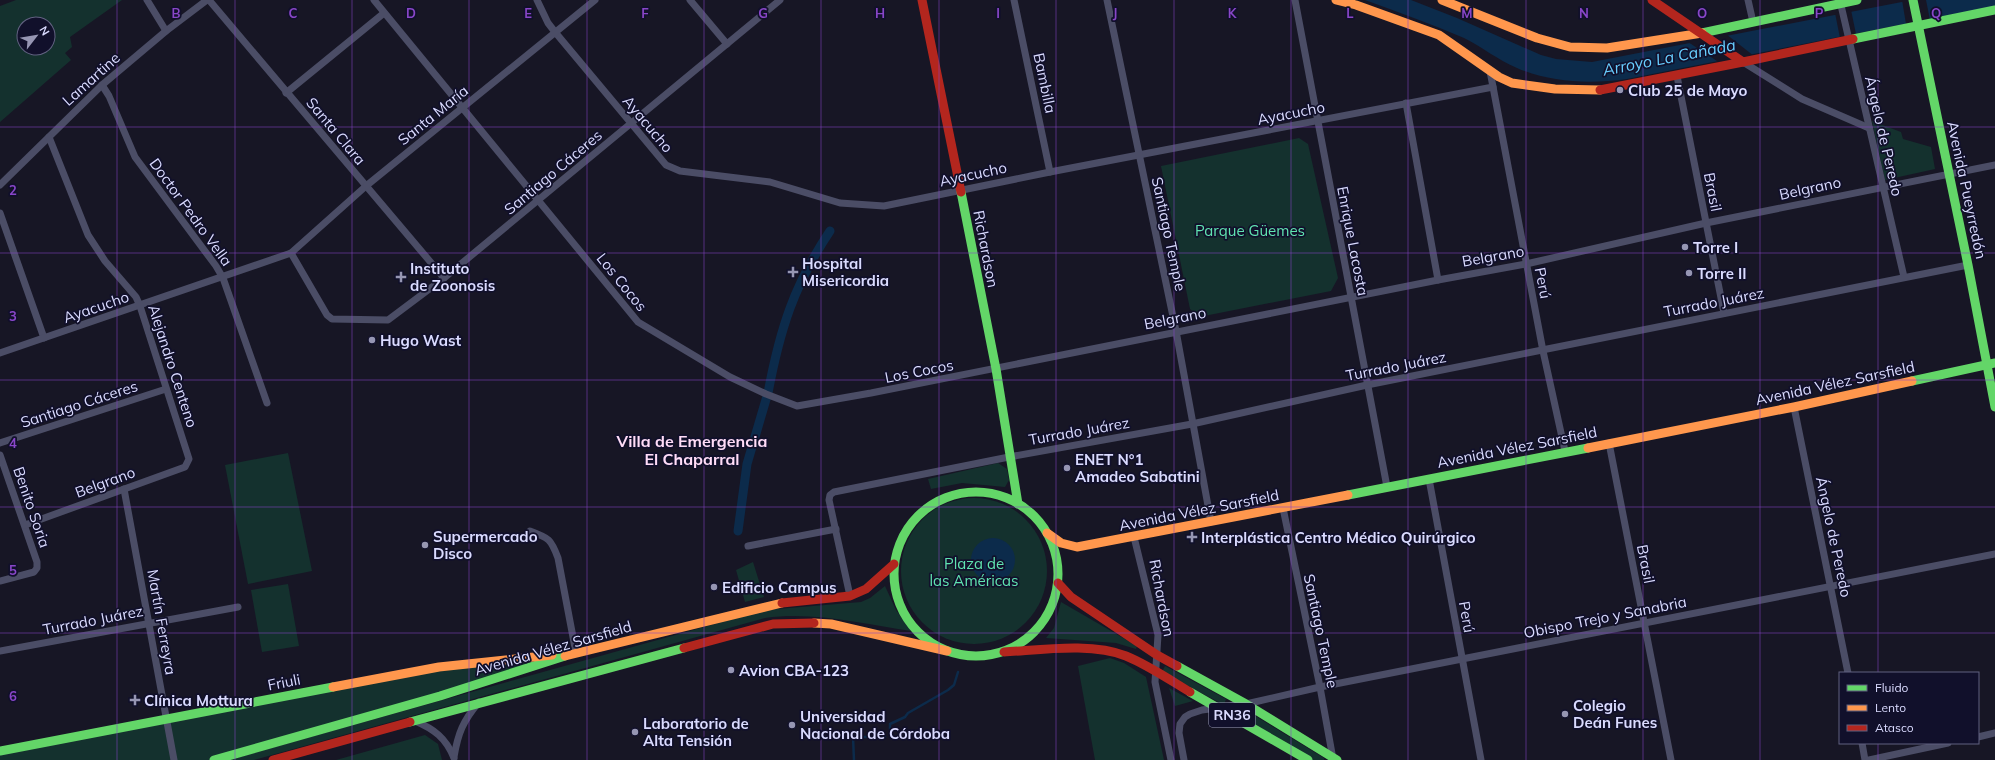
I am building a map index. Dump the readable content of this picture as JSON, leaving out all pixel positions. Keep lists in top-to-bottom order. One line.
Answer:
{"streets":{"main road":["Avenida Pueyrredón","Richardson","Avenida Vélez Sarsfield","Friuli","RN36"],"street":["Lamartine","Bambilla","Ayacucho","Santa María","Santa Clara","Ángelo de Peredo","Santiago Cáceres","Belgrano","Brasil","Doctor Pedro Vella","Santiago Temple","Enrique Lacosta","Los Cocos","Perú","Turrado Juárez","Alejandro Centeno","Benito Soria","Obispo Trejo y Sanabria","Martín Ferreyra"]},"crossings":[["Lamartine","Santa Clara"],["Lamartine","Doctor Pedro Vella"],["Lamartine","Alejandro Centeno"],["Bambilla","Ayacucho"],["Ayacucho","Santa María"],["Ayacucho","Santiago Cáceres"],["Ayacucho","Doctor Pedro Vella"],["Ayacucho","Santiago Temple"],["Ayacucho","Enrique Lacosta"],["Ayacucho","Richardson"],["Ayacucho","Perú"],["Ayacucho","Alejandro Centeno"],["Santa María","Santa Clara"],["Santa María","Santiago Cáceres"],["Santa María","Los Cocos"],["Santa Clara","Santiago Cáceres"],["Ángelo de Peredo","Belgrano"],["Ángelo de Peredo","Turrado Juárez"],["Ángelo de Peredo","Avenida Vélez Sarsfield"],["Ángelo de Peredo","Obispo Trejo y Sanabria"],["Santiago Cáceres","Los Cocos"],["Santiago Cáceres","Alejandro Centeno"],["Belgrano","Avenida Pueyrredón"],["Belgrano","Brasil"],["Belgrano","Santiago Temple"],["Belgrano","Enrique Lacosta"],["Belgrano","Richardson"],["Belgrano","Los Cocos"],["Belgrano","Perú"],["Belgrano","Alejandro Centeno"],["Belgrano","Benito Soria"],["Belgrano","Martín Ferreyra"],["Avenida Pueyrredón","Turrado Juárez"],["Avenida Pueyrredón","Avenida Vélez Sarsfield"],["Brasil","Turrado Juárez"],["Brasil","Avenida Vélez Sarsfield"],["Brasil","Obispo Trejo y Sanabria"],["Santiago Temple","Turrado Juárez"],["Santiago Temple","Avenida Vélez Sarsfield"],["Santiago Temple","Obispo Trejo y Sanabria"],["Santiago Temple","RN36"],["Enrique Lacosta","Turrado Juárez"],["Enrique Lacosta","Avenida Vélez Sarsfield"],["Richardson","Los Cocos"],["Richardson","Turrado Juárez"],["Richardson","Avenida Vélez Sarsfield"],["Richardson","RN36"],["Perú","Turrado Juárez"],["Perú","Avenida Vélez Sarsfield"],["Perú","Obispo Trejo y Sanabria"],["Turrado Juárez","Martín Ferreyra"],["Avenida Vélez Sarsfield","Friuli"],["Avenida Vélez Sarsfield","RN36"],["Obispo Trejo y Sanabria","RN36"],["Martín Ferreyra","Friuli"]],"districts":["Villa de Emergencia El Chaparral"],"water":["Arroyo La Cañada"],"parks":["Parque Güemes","Plaza de las Américas"],"places":{"other":["Club 25 de Mayo","Torre I","Torre II","Hugo Wast","ENET N°1 Amadeo Sabatini","Supermercado Disco","Edificio Campus","Avion CBA-123","Colegio Deán Funes","Universidad Nacional de Córdoba","Laboratorio de Alta Tensión"],"health":["Hospital Misericordia","Instituto de Zoonosis","Interplástica Centro Médico Quirúrgico","Clínica Mottura"]},"legend":["Fluido","Lento","Atasco"],"north":"top right","grid":{"columns":["B","C","D","E","F","G","H","I","J","K","L","M","N","O","P","Q"],"rows":["2","3","4","5","6"]}}
